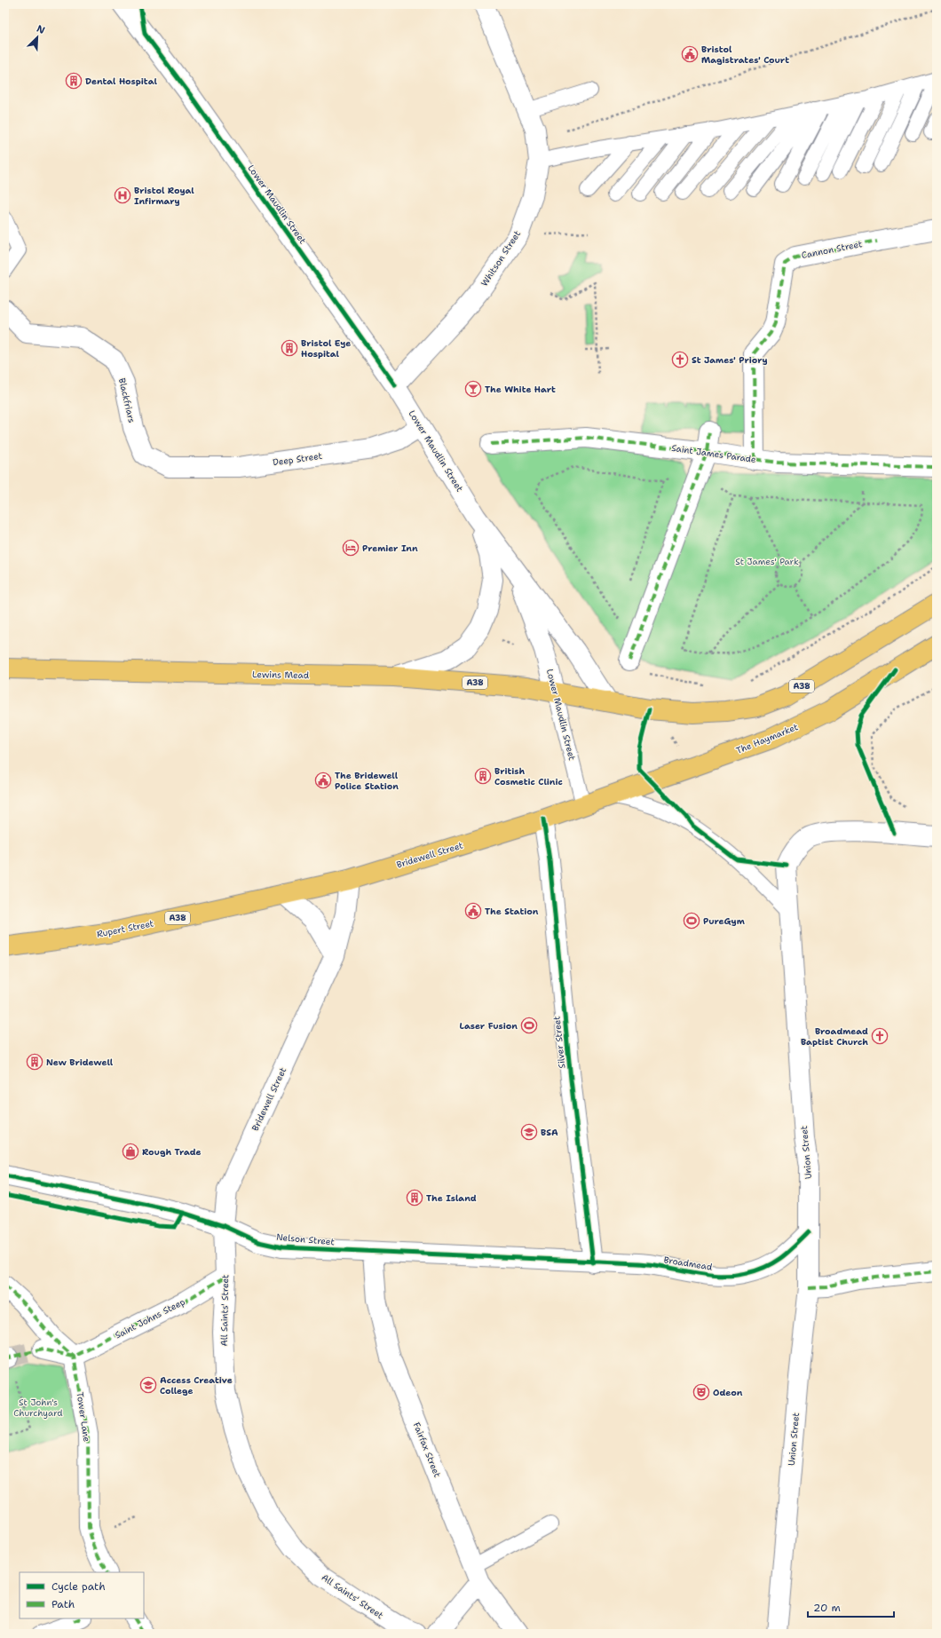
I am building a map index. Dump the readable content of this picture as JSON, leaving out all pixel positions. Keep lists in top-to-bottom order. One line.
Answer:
{"streets":{"main road":["Lewins Mead","A38","The Haymarket","Bridewell Street","Rupert Street"],"street":["Lower Maudlin Street","Cannon Street","Whitson Street","Blackfriars","Saint James Parade","Deep Street","Silver Street","Union Street","Nelson Street","Broadmead","All Saints' Street","Saint Johns Steep","Tower Lane","Fairfax Street"]},"crossings":[["Lower Maudlin Street","Whitson Street"],["Lower Maudlin Street","Deep Street"],["Lower Maudlin Street","Lewins Mead"],["Lower Maudlin Street","A38"],["Lower Maudlin Street","The Haymarket"],["Lower Maudlin Street","Bridewell Street"],["Cannon Street","Saint James Parade"],["Blackfriars","Deep Street"],["Lewins Mead","A38"],["The Haymarket","Bridewell Street"],["Bridewell Street","Rupert Street"],["Bridewell Street","Silver Street"],["Bridewell Street","Nelson Street"],["Bridewell Street","All Saints' Street"],["Silver Street","Nelson Street"],["Silver Street","Broadmead"],["Union Street","Broadmead"],["Nelson Street","Broadmead"],["Nelson Street","All Saints' Street"],["Nelson Street","Fairfax Street"],["All Saints' Street","Saint Johns Steep"],["Saint Johns Steep","Tower Lane"]],"parks":["St James' Park","St John's Churchyard"],"places":{"public building":["Bristol Magistrates' Court","The Bridewell Police Station","The Station"],"building":["Dental Hospital","Bristol Eye Hospital","British Cosmetic Clinic","New Bridewell","The Island"],"hospital":["Bristol Royal Infirmary"],"church":["St James' Priory","Broadmead Baptist Church"],"bar":["The White Hart"],"hotel":["Premier Inn"],"sports":["PureGym","Laser Fusion"],"school or university":["BSA","Access Creative College"],"shop":["Rough Trade"],"theatre":["Odeon"]},"legend":["Cycle path","Path"],"scale_bar":"20 m","north":"top right"}
